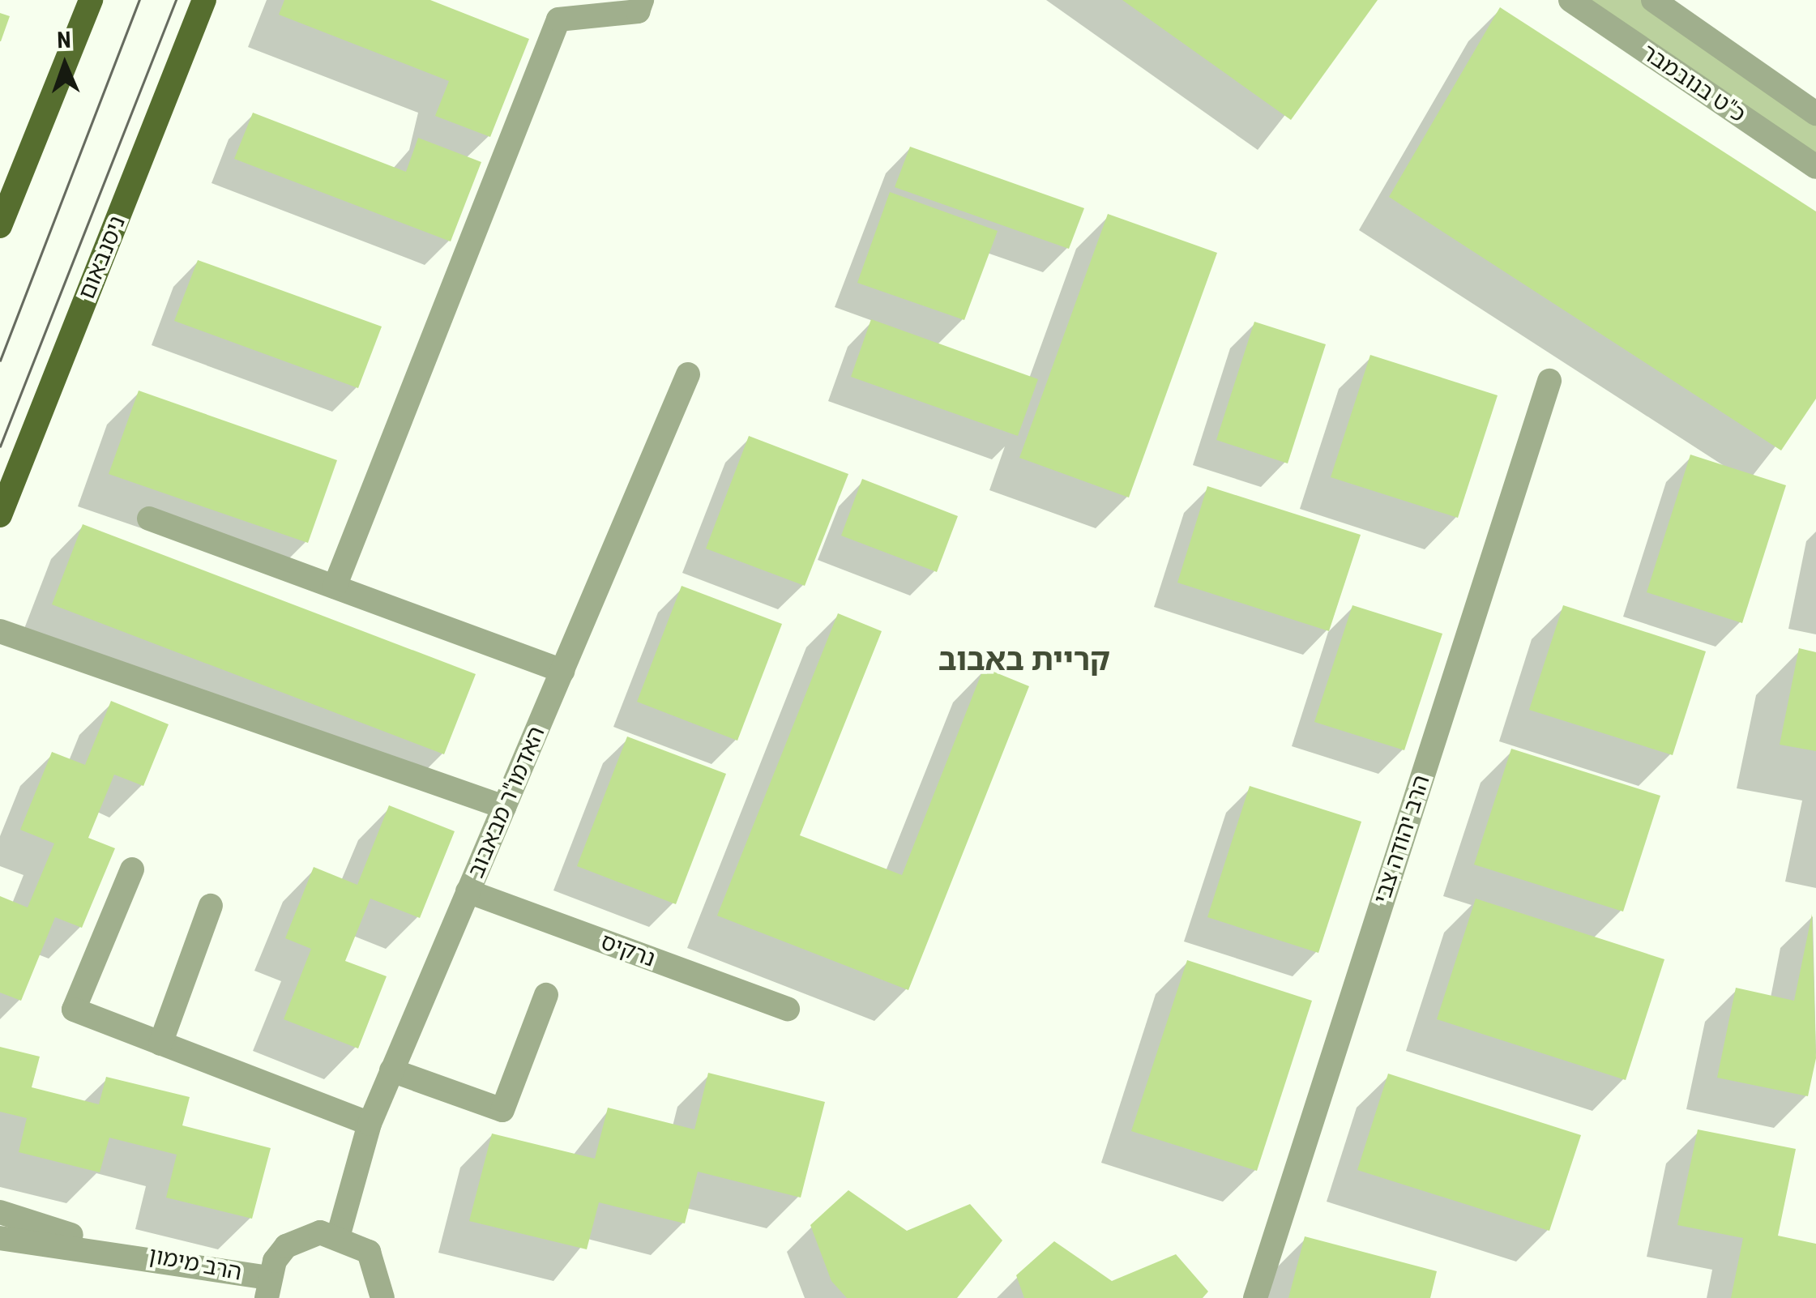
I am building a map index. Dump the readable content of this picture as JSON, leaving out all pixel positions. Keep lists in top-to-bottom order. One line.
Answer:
{"streets":{"main road":["ניסנבאום"],"street":["כ\"ט בנובמבר","האדמו\"ר מבאבוב","הרב יהודה צבי","נרקיס","הרב מימון"]},"crossings":[["האדמו\"ר מבאבוב","נרקיס"]],"districts":["קריית באבוב"],"north":"top"}
